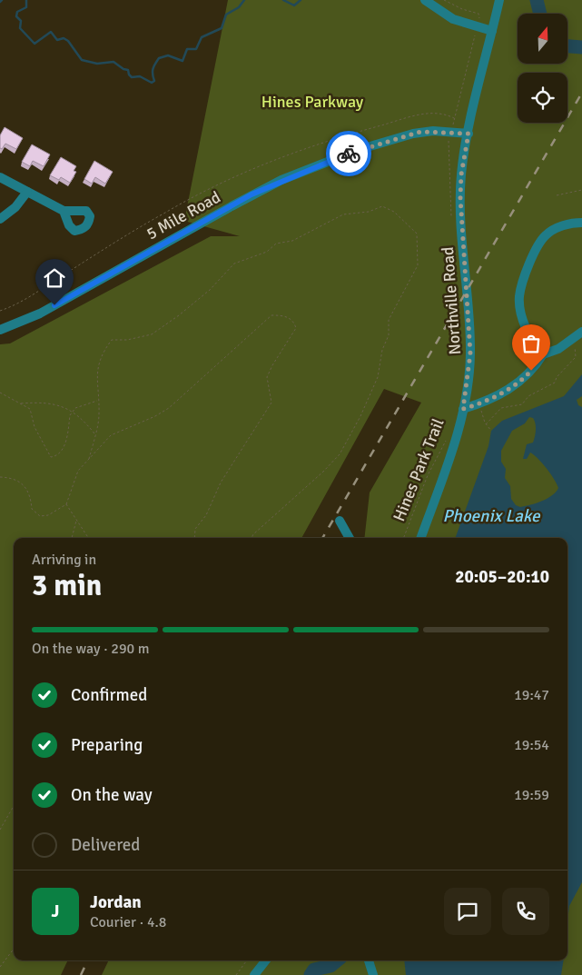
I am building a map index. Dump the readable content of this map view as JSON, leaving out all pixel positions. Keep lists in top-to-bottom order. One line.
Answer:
{"streets":{"street":["5 Mile Road","Northville Road"],"path":["Hines Park Trail"]},"crossings":[["5 Mile Road","Northville Road"]],"water":["Phoenix Lake"],"parks":["Hines Parkway"],"north":"top","page":{"heading":["3 min","Arriving in","20:05–20:10"],"panel":["Jordan","Courier · 4.8"],"bar":"On the way · 290 m","list":[["Confirmed","19:47"],["Preparing","19:54"],["On the way","19:59"],"Delivered"],"round":"J"}}
